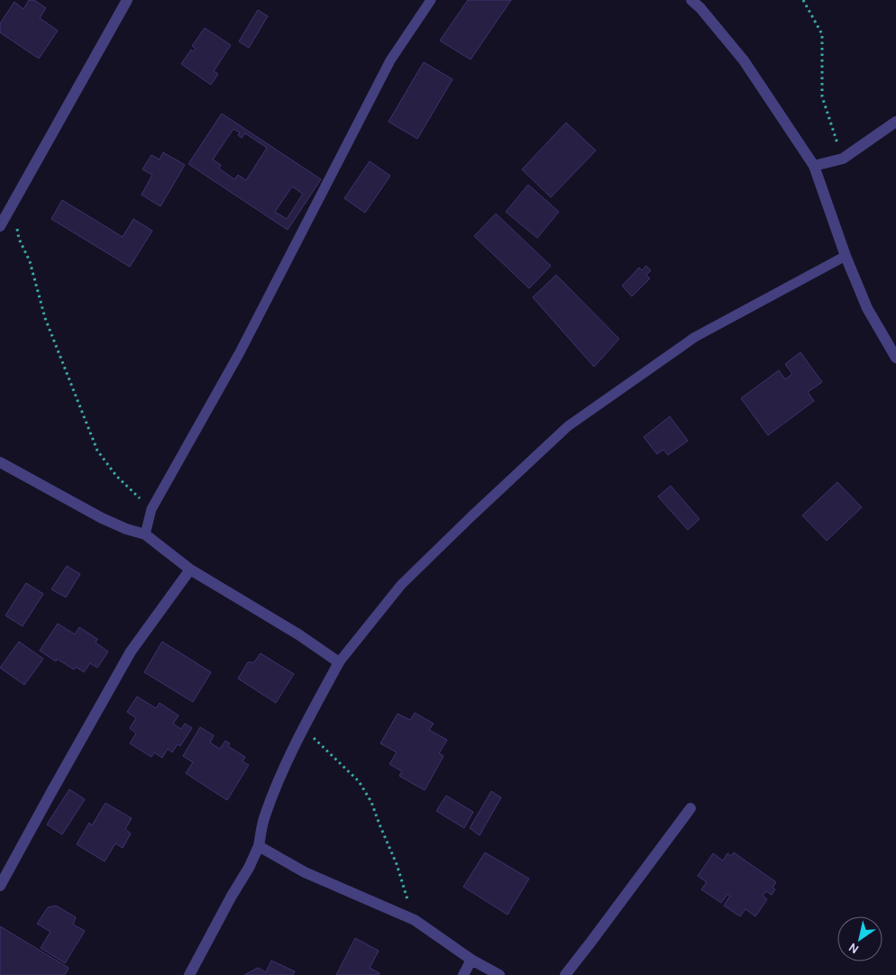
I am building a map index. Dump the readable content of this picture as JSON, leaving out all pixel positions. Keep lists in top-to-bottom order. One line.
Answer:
{"north":"bottom left"}
